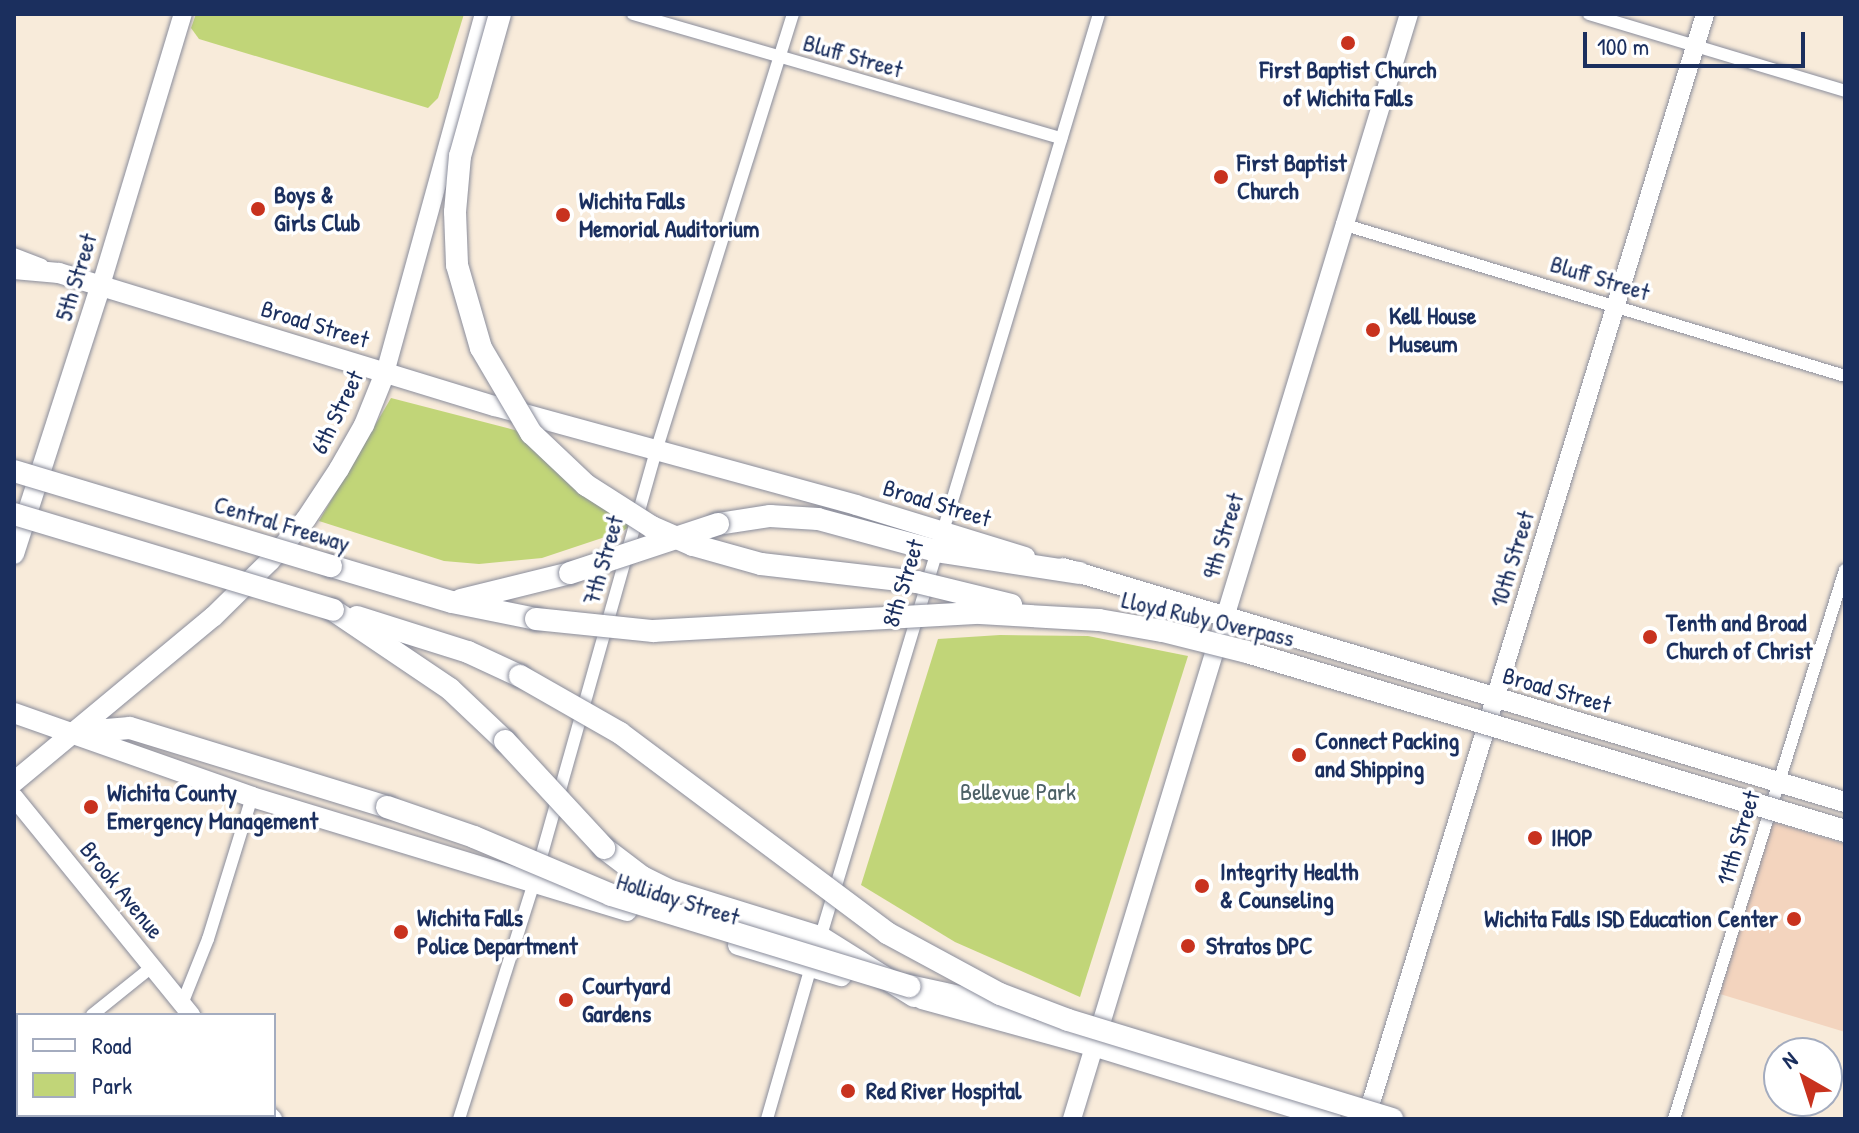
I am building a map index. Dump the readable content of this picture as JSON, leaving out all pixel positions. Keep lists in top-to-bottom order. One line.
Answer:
{"streets":{"highway":["Central Freeway","Lloyd Ruby Overpass"],"main road":["5th Street","Broad Street","6th Street","Holliday Street"],"street":["Bluff Street","9th Street","10th Street","7th Street","8th Street","11th Street","Brook Avenue"]},"crossings":[["Bluff Street","9th Street"],["Bluff Street","10th Street"],["Bluff Street","7th Street"],["Bluff Street","8th Street"],["5th Street","Broad Street"],["Broad Street","6th Street"],["Broad Street","9th Street"],["Broad Street","10th Street"],["Broad Street","7th Street"],["Broad Street","8th Street"],["Broad Street","11th Street"],["6th Street","Holliday Street"],["Central Freeway","Lloyd Ruby Overpass"],["9th Street","Holliday Street"],["7th Street","Holliday Street"],["8th Street","Holliday Street"]],"parks":["Bellevue Park"],"places":["First Baptist Church of Wichita Falls","First Baptist Church","Boys & Girls Club","Wichita Falls Memorial Auditorium","Kell House Museum","Tenth and Broad Church of Christ","Connect Packing and Shipping","Wichita County Emergency Management","IHOP","Integrity Health & Counseling","Wichita Falls ISD Education Center","Wichita Falls Police Department","Stratos DPC","Courtyard Gardens","Red River Hospital"],"legend":["Road","Park"],"scale_bar":"100 m","north":"top left"}
